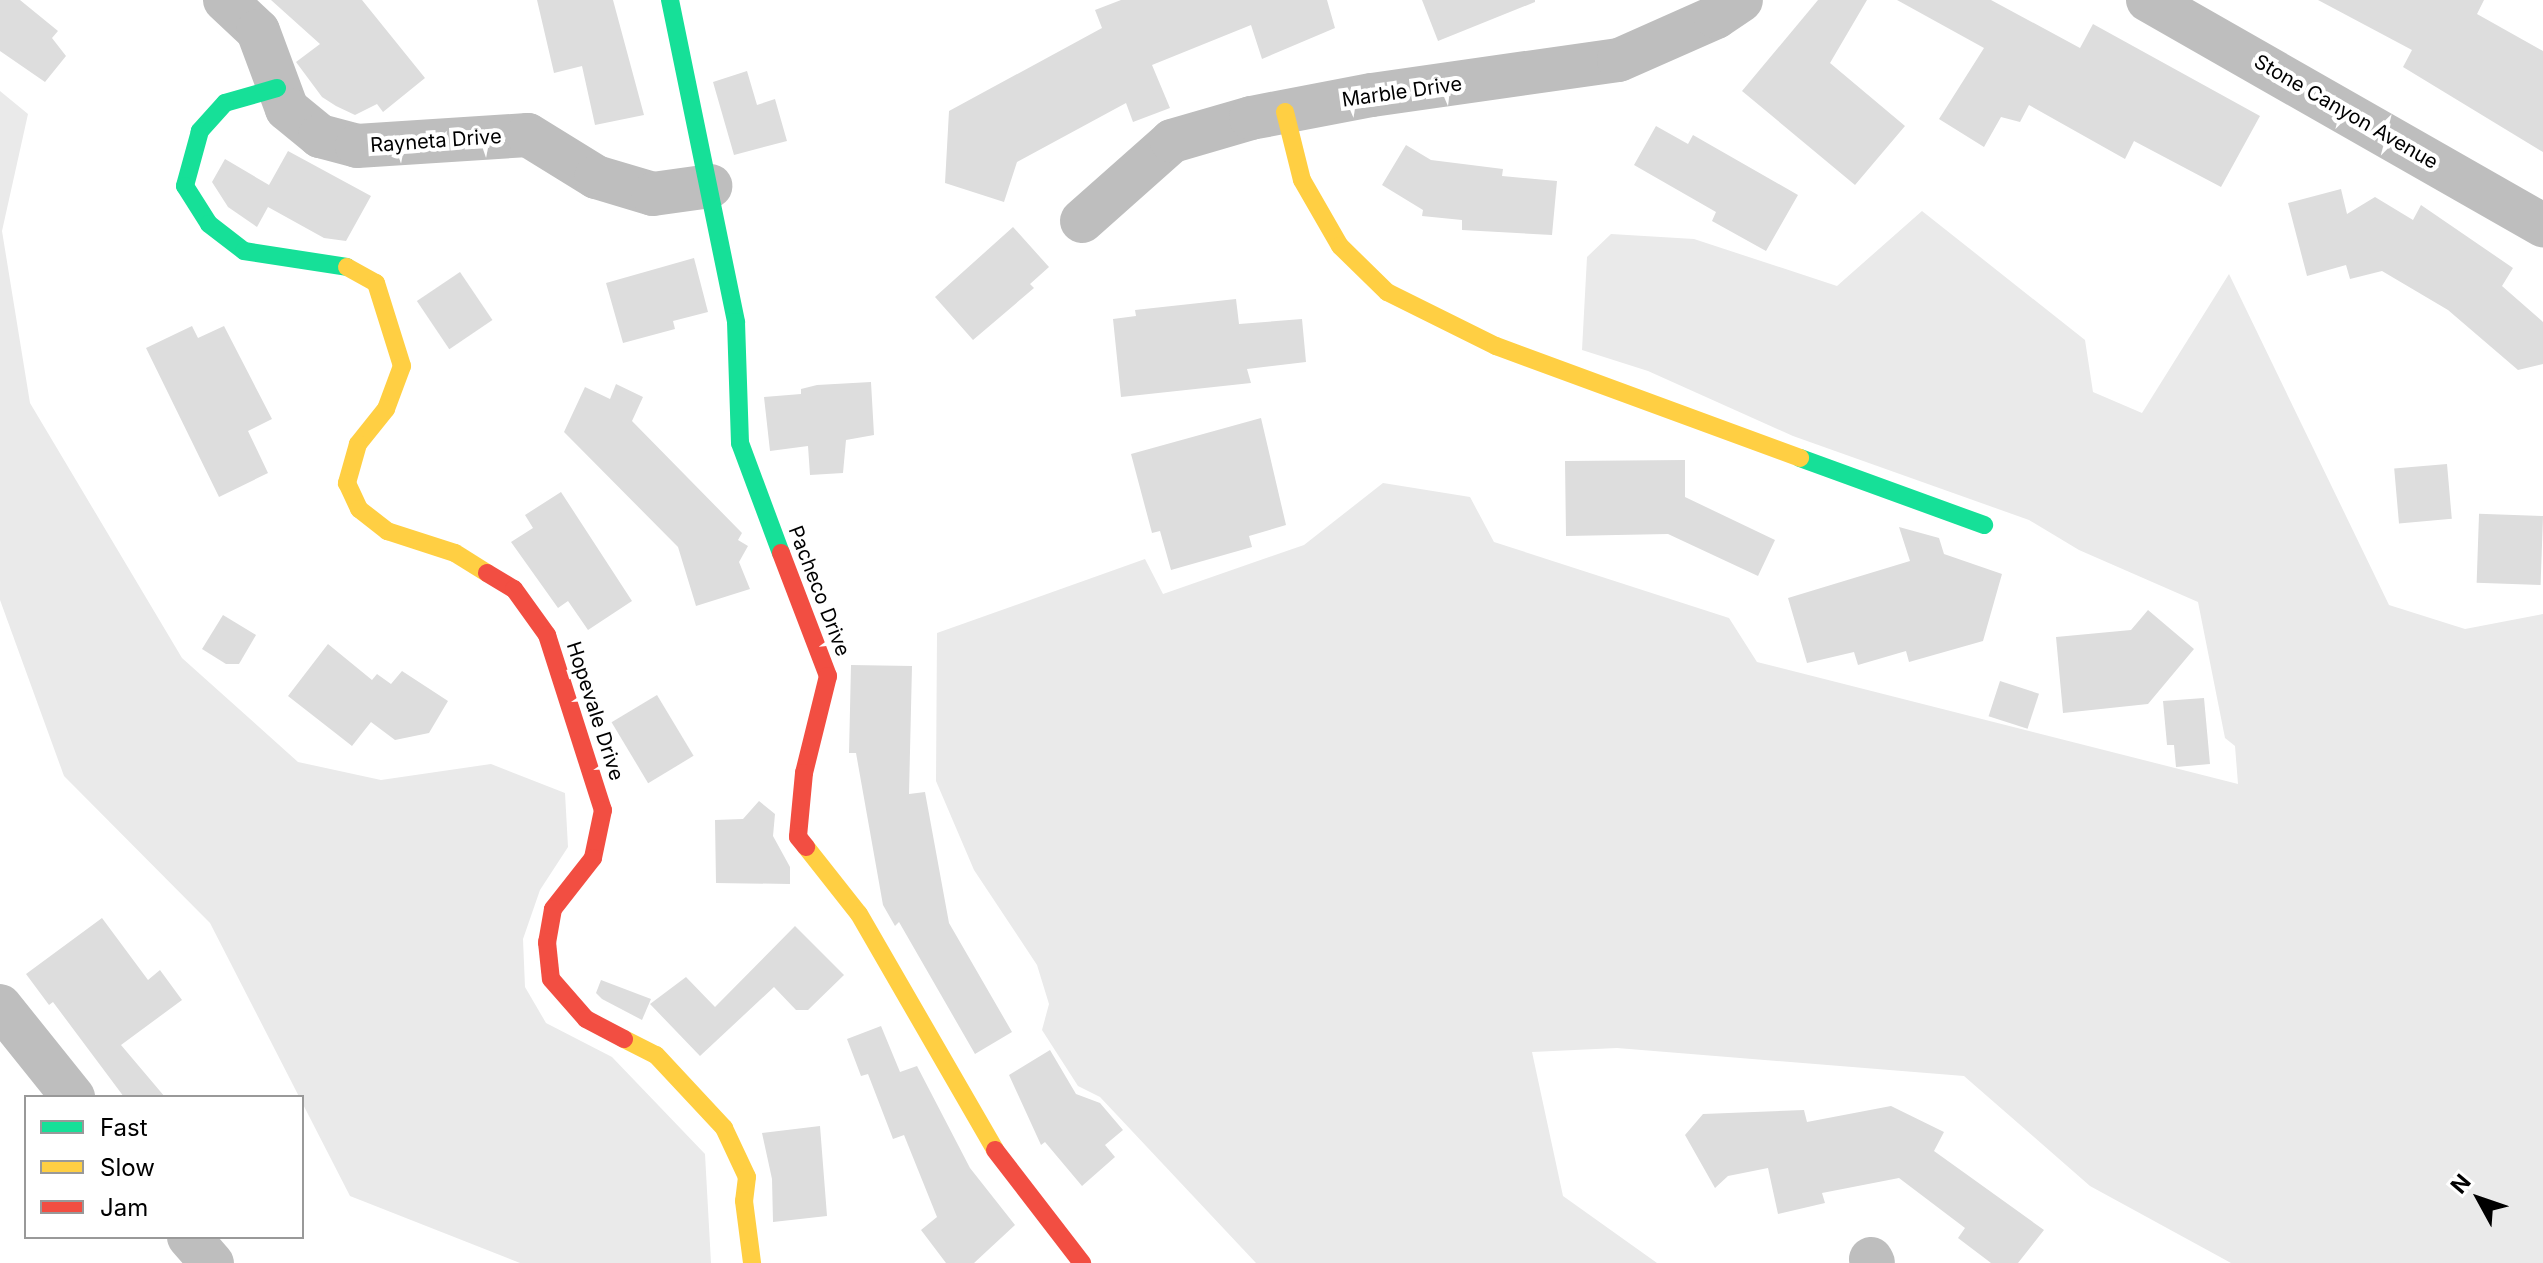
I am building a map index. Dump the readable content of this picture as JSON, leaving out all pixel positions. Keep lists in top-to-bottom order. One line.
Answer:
{"streets":{"street":["Marble Drive","Stone Canyon Avenue","Rayneta Drive","Pacheco Drive","Hopevale Drive"]},"crossings":[["Rayneta Drive","Pacheco Drive"],["Rayneta Drive","Hopevale Drive"]],"legend":["Fast","Slow","Jam"],"north":"top left"}
